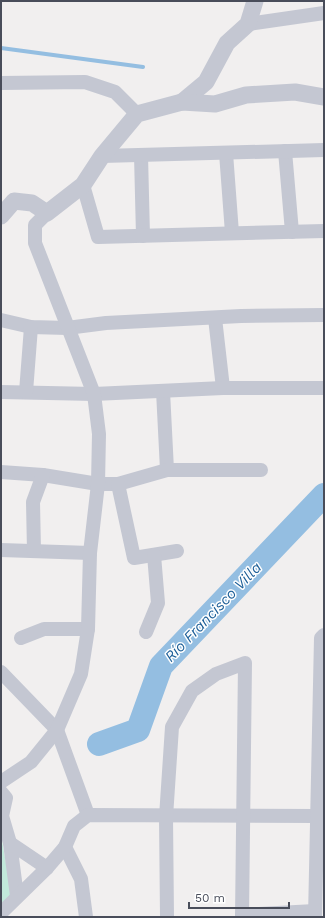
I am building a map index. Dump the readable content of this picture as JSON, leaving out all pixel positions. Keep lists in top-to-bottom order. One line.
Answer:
{"water":["Río Francisco Villa"],"scale_bar":"50 m"}
